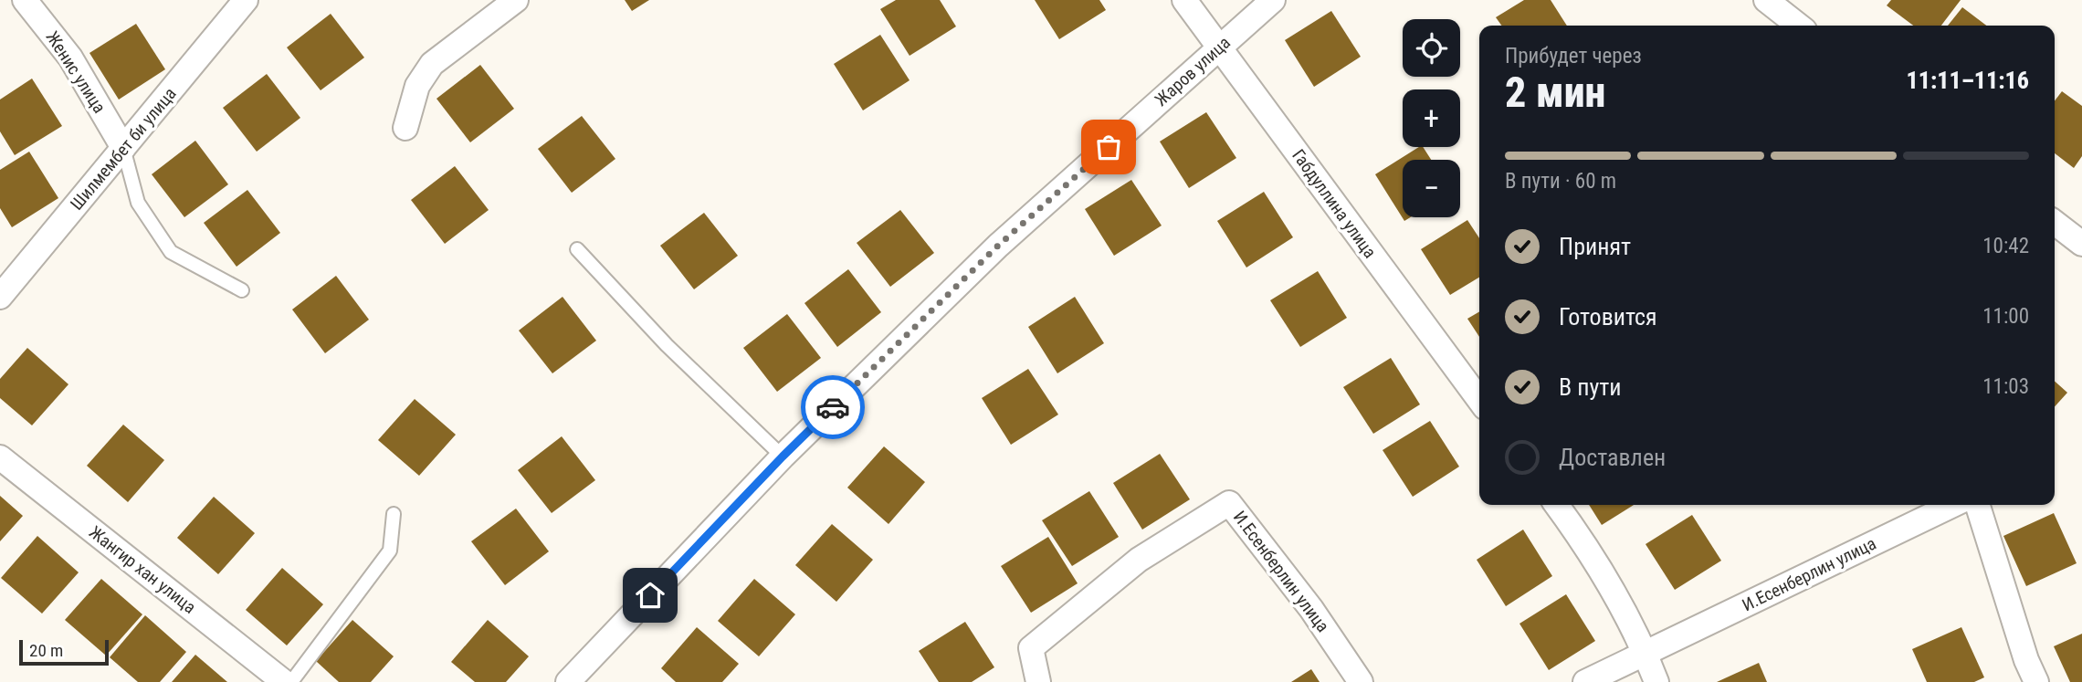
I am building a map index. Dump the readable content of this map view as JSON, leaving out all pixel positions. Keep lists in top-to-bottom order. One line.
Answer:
{"streets":{"street":["Жаров улица","Женис улица","Шилмембет би улица","Габдуллина улица","Жангир хан улица","И.Есенберлин улица"]},"crossings":[["Жаров улица","Габдуллина улица"],["Женис улица","Шилмембет би улица"]],"scale_bar":"20 m","page":{"map_buttons":["+","−"],"heading":["2 мин","Прибудет через","11:11–11:16"],"bar":"В пути · 60 m","list":[["Принят","10:42"],["Готовится","11:00"],["В пути","11:03"],"Доставлен"],"scale":"20 m"}}
